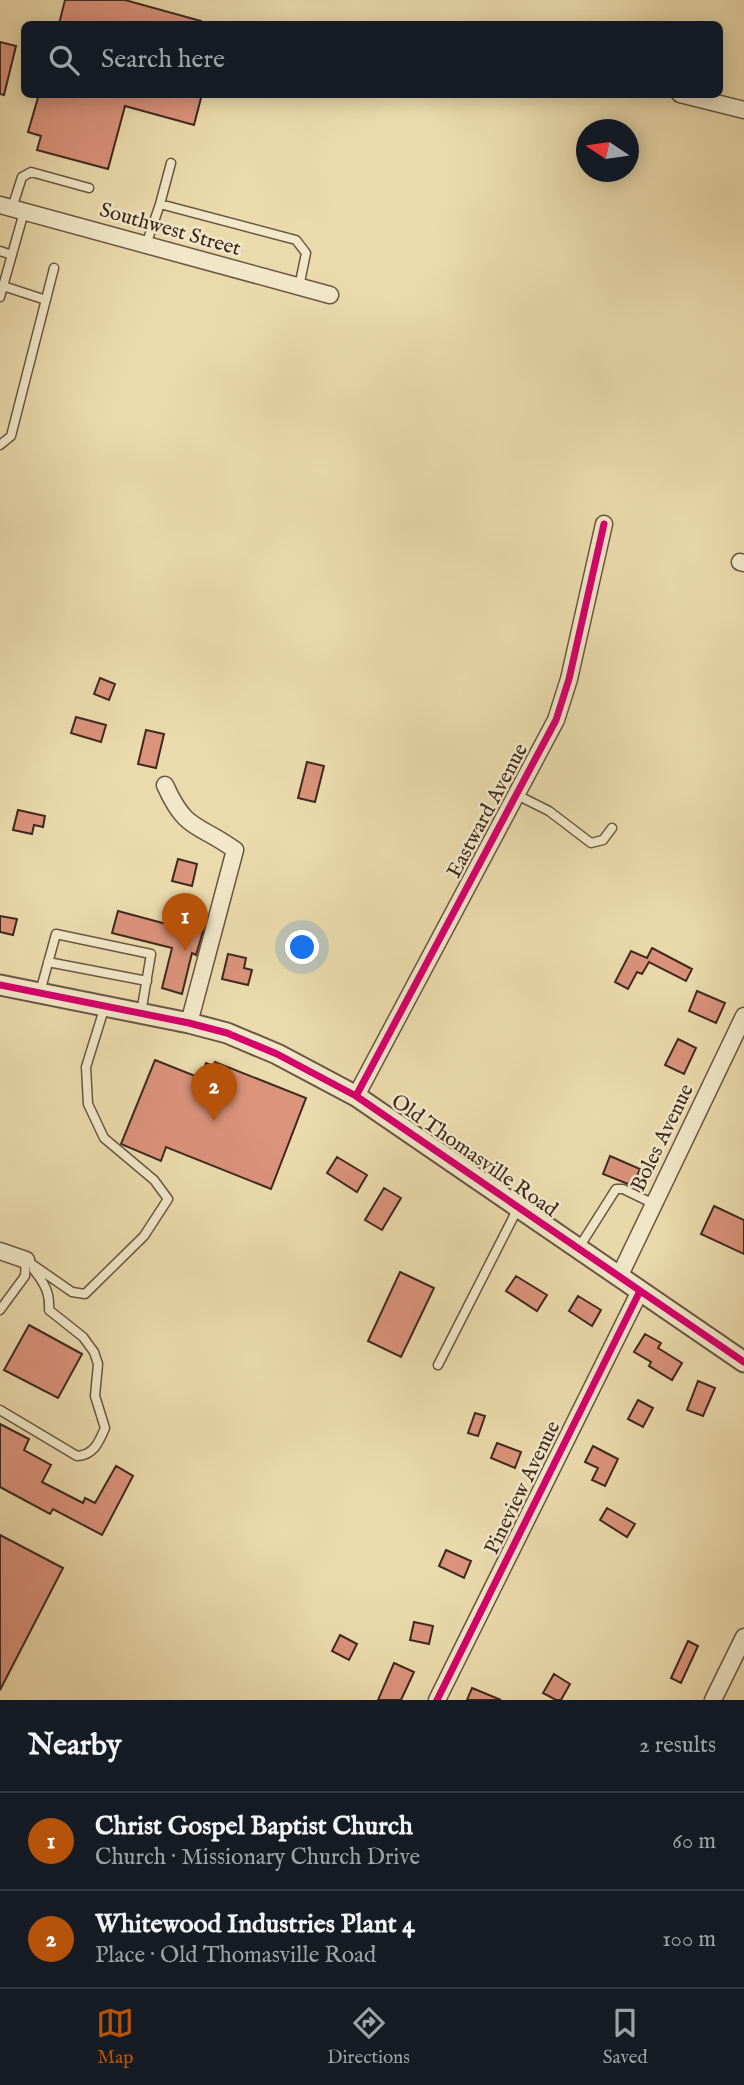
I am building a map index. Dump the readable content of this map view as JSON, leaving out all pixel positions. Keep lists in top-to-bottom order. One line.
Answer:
{"streets":{"street":["Southwest Street","Eastward Avenue","Boles Avenue","Old Thomasville Road","Pineview Avenue"]},"crossings":[["Eastward Avenue","Old Thomasville Road"],["Boles Avenue","Old Thomasville Road"],["Old Thomasville Road","Pineview Avenue"]],"north":"left","page":{"search":"Search here","pins":["1","2"],"heading":["Nearby","2 results"],"list":[{"mark":"1","name":"Christ Gospel Baptist Church","note":"Church · Missionary Church Drive","value":"60 m"},{"mark":"2","name":"Whitewood Industries Plant 4","note":"Place · Old Thomasville Road","value":"100 m"}],"nav":["Map","Directions","Saved"]}}
